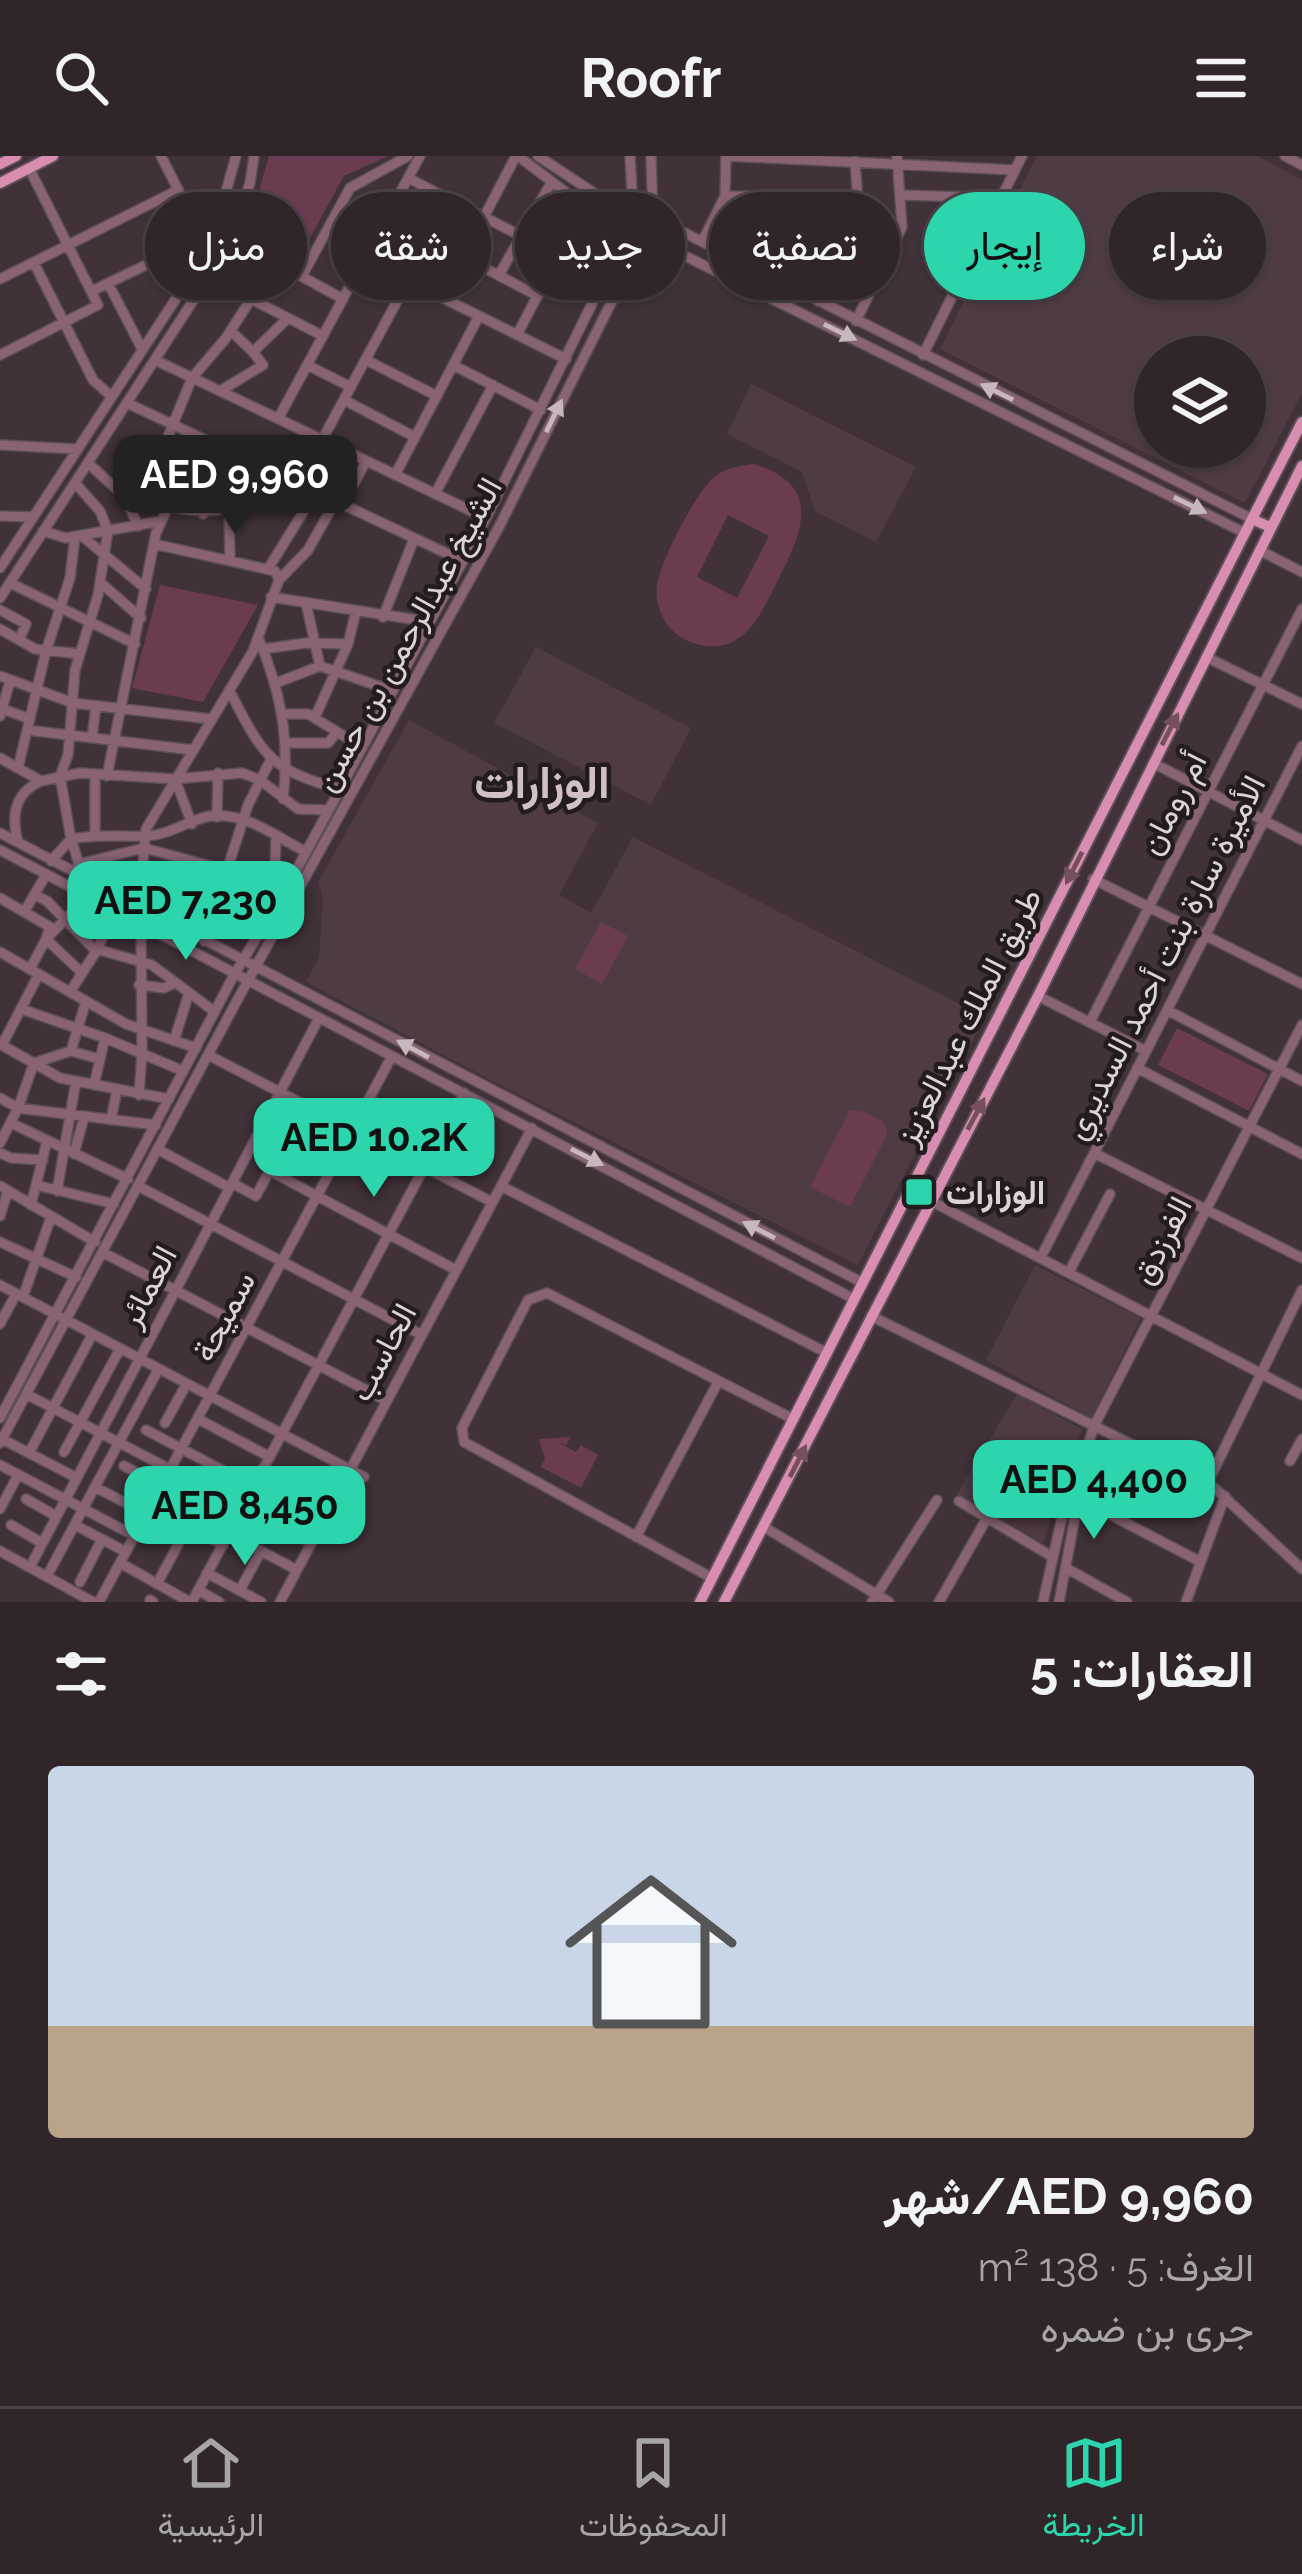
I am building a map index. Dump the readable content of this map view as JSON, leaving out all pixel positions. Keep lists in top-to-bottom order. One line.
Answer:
{"streets":{"main road":["طريق الملك عبدالعزيز"],"street":["الشيخ عبدالرحمن بن حسن","أم رومان","الأميرة سارة بنت أحمد السديري","الفرزدق","العمائر","سميحة","الحاسب"]},"districts":["الوزارات"],"places":{"transit":["الوزارات"]},"page":{"header":"Roofr","chip":["شراء","إيجار","تصفية","جديد","شقة","منزل"],"price":["AED 9,960","AED 7,230","AED 10.2K","AED 4,400","AED 8,450"],"heading":"العقارات: 5","list":[{"name":"AED 9,960/شهر","note":"الغرف: 5 · 138 m² · جرى بن ضمره"}],"tabs":["الخريطة","المحفوظات","الرئيسية"]}}
